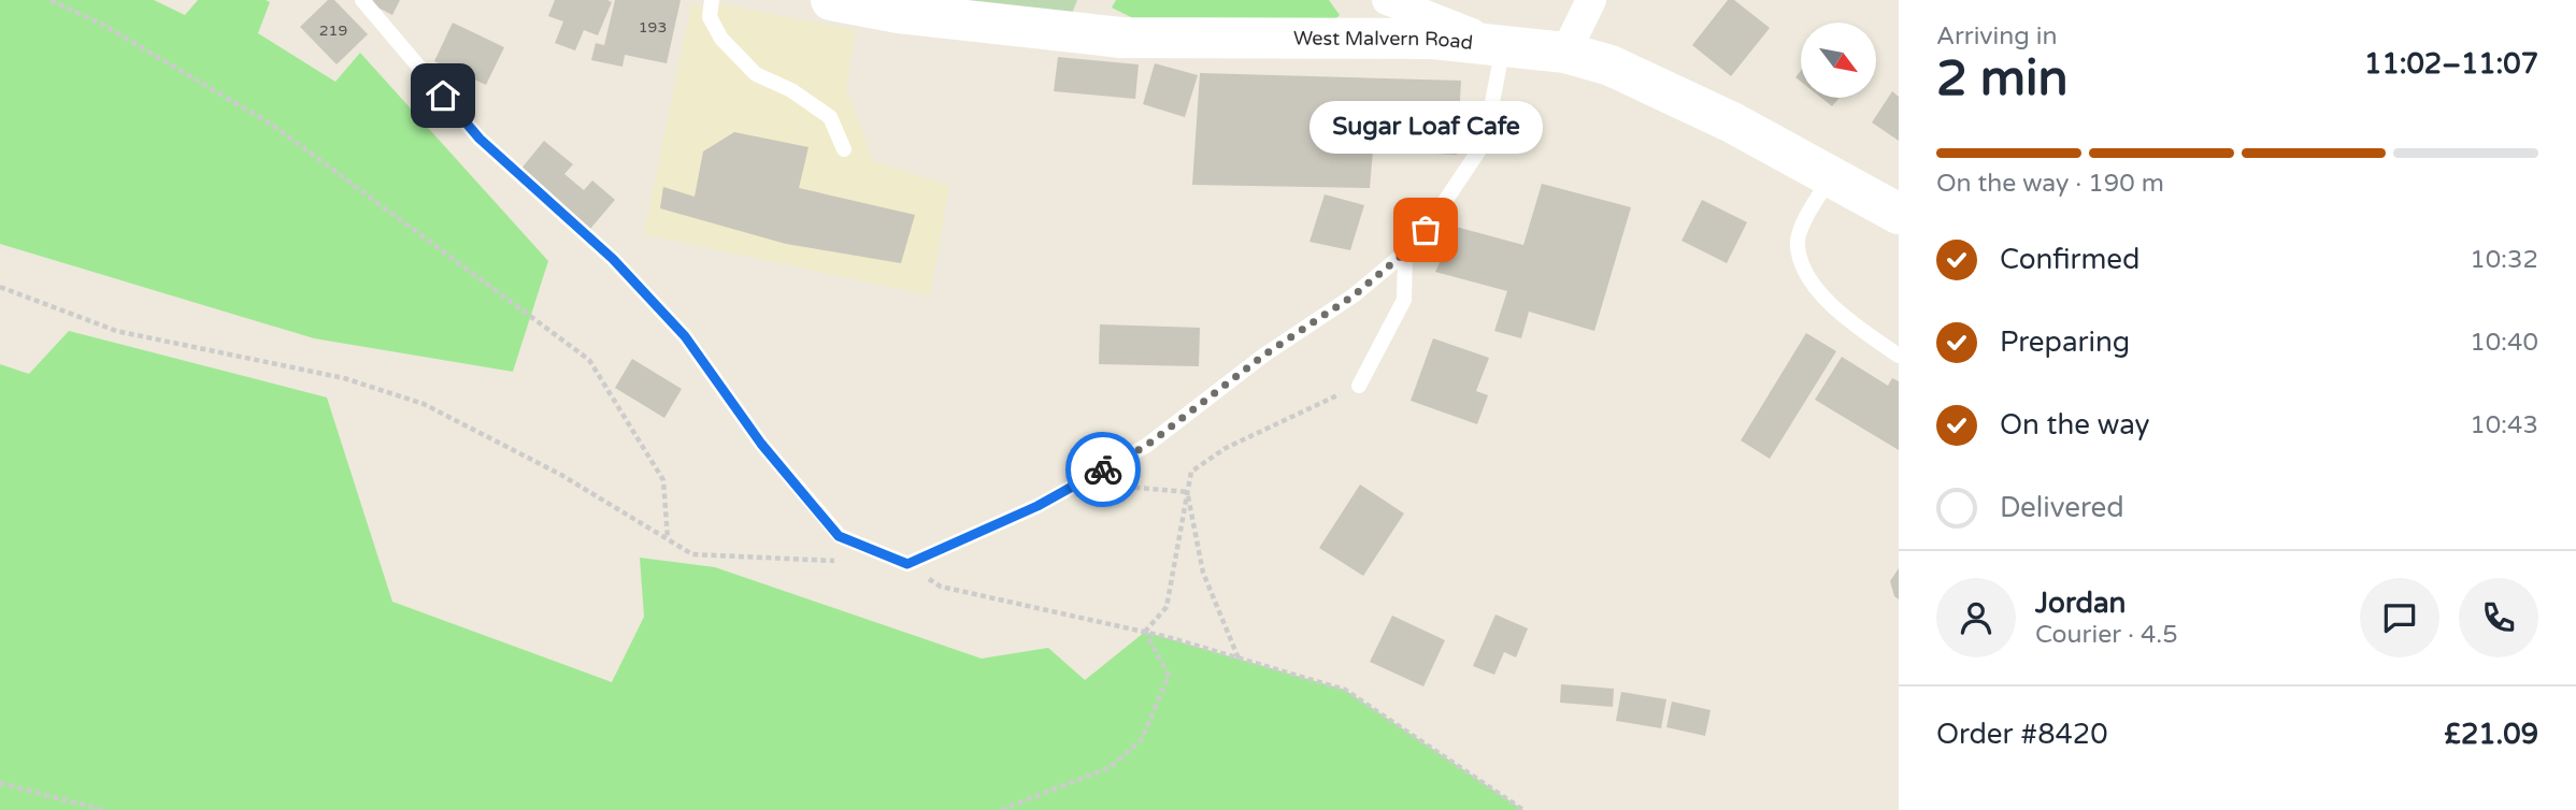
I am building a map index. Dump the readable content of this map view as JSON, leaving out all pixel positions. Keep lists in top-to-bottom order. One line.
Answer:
{"streets":{"main road":["West Malvern Road"]},"places":["Sugar Loaf Cafe"],"house_numbers":["193","219"],"north":"bottom right","page":{"heading":["2 min","Arriving in","11:02–11:07"],"panel":["Jordan","Courier · 4.5","Order #8420","£21.09"],"bubble":"Sugar Loaf Cafe","bar":"On the way · 190 m","list":[["Confirmed","10:32"],["Preparing","10:40"],["On the way","10:43"],"Delivered"]}}
